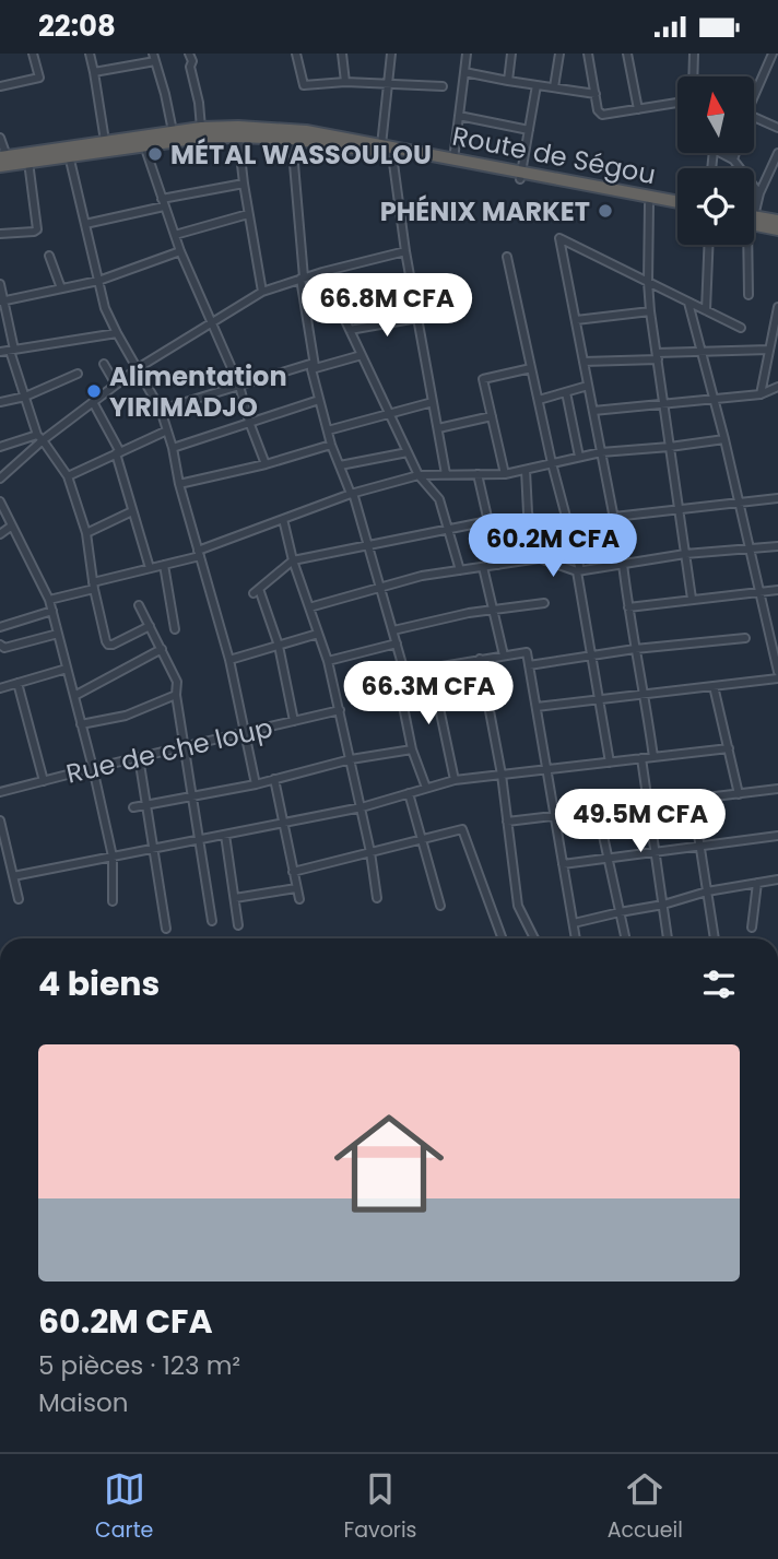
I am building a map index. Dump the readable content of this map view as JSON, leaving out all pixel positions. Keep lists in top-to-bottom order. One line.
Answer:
{"streets":{"highway":["Route de Ségou"],"street":["Rue de che loup"]},"places":["MÉTAL WASSOULOU","PHÉNIX MARKET","Alimentation YIRIMADJO"],"north":"top","page":{"status":"22:08","price":["66.8M CFA","60.2M CFA","66.3M CFA","49.5M CFA"],"heading":"4 biens","list":[{"name":"60.2M CFA","note":"5 pièces · 123 m² · Maison"}],"tabs":["Carte","Favoris","Accueil"]}}
